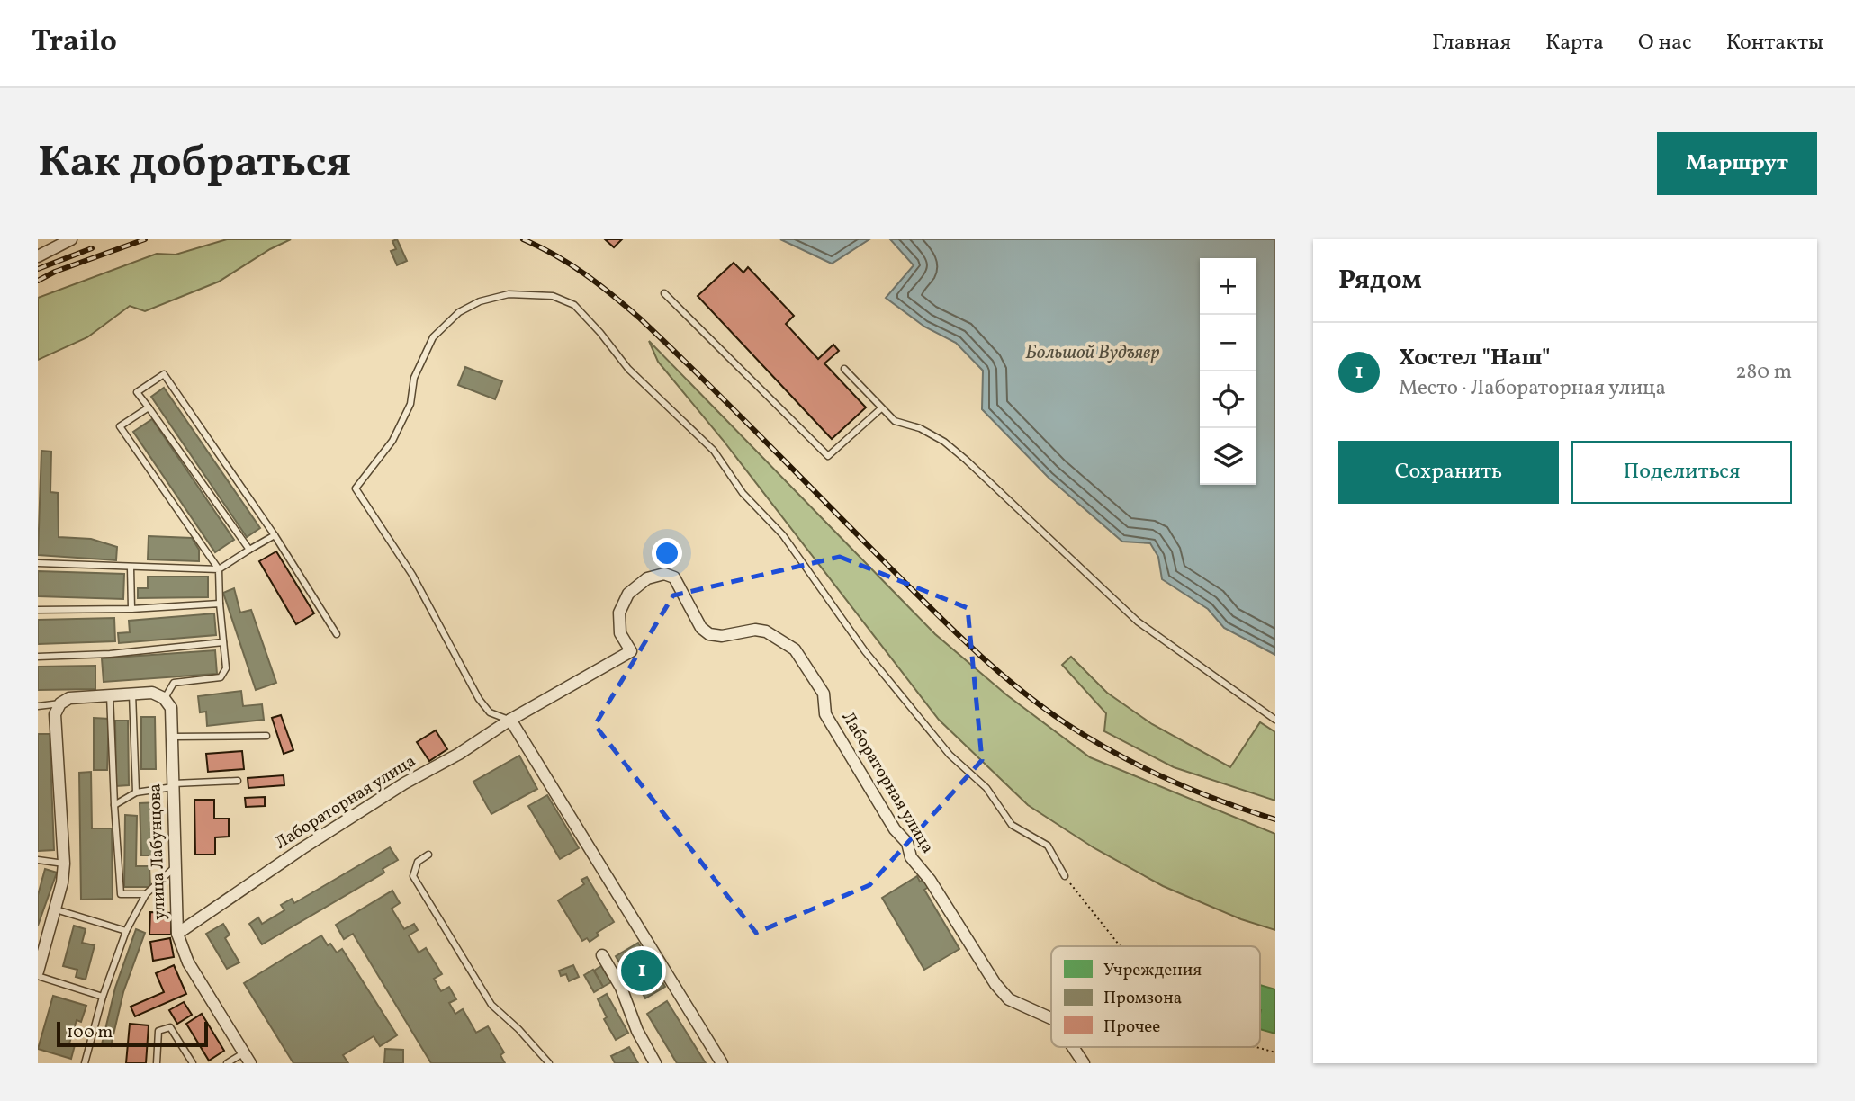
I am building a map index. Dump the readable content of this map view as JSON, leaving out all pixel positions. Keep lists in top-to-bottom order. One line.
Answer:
{"streets":{"street":["Лабораторная улица","улица Лабунцова"]},"crossings":[["Лабораторная улица","улица Лабунцова"]],"water":["Большой Вудъявр"],"legend":["Учреждения","Промзона","Прочее"],"scale_bar":"100 m","page":{"header":"Trailo","nav":["Главная","Карта","О нас","Контакты"],"buttons":["Маршрут",["Сохранить","Поделиться"]],"title":"Как добраться","heading":"Рядом","map_buttons":["+","−"],"list":[{"mark":"1","name":"Хостел \"Наш\"","note":"Место · Лабораторная улица","value":"280 m"}],"pins":"1","scale":"100 m"}}
